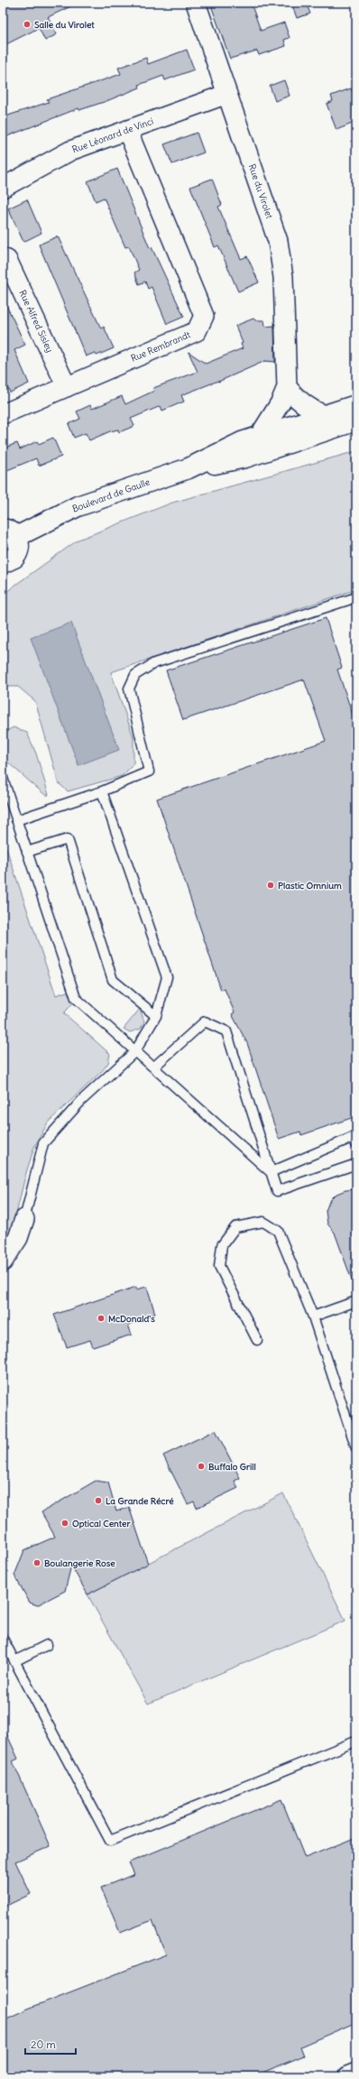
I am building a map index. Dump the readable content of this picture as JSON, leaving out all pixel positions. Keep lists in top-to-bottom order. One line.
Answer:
{"streets":{"main road":["Boulevard de Gaulle"],"street":["Rue Léonard de Vinci","Rue du Virolet","Rue Alfred Sisley","Rue Rembrandt"]},"crossings":[["Rue Léonard de Vinci","Rue du Virolet"],["Rue Léonard de Vinci","Rue Rembrandt"],["Rue du Virolet","Boulevard de Gaulle"],["Rue Alfred Sisley","Rue Rembrandt"]],"places":["Salle du Virolet","Plastic Omnium","McDonald's","Buffalo Grill","La Grande Récré","Optical Center","Boulangerie Rose"],"scale_bar":"20 m"}
